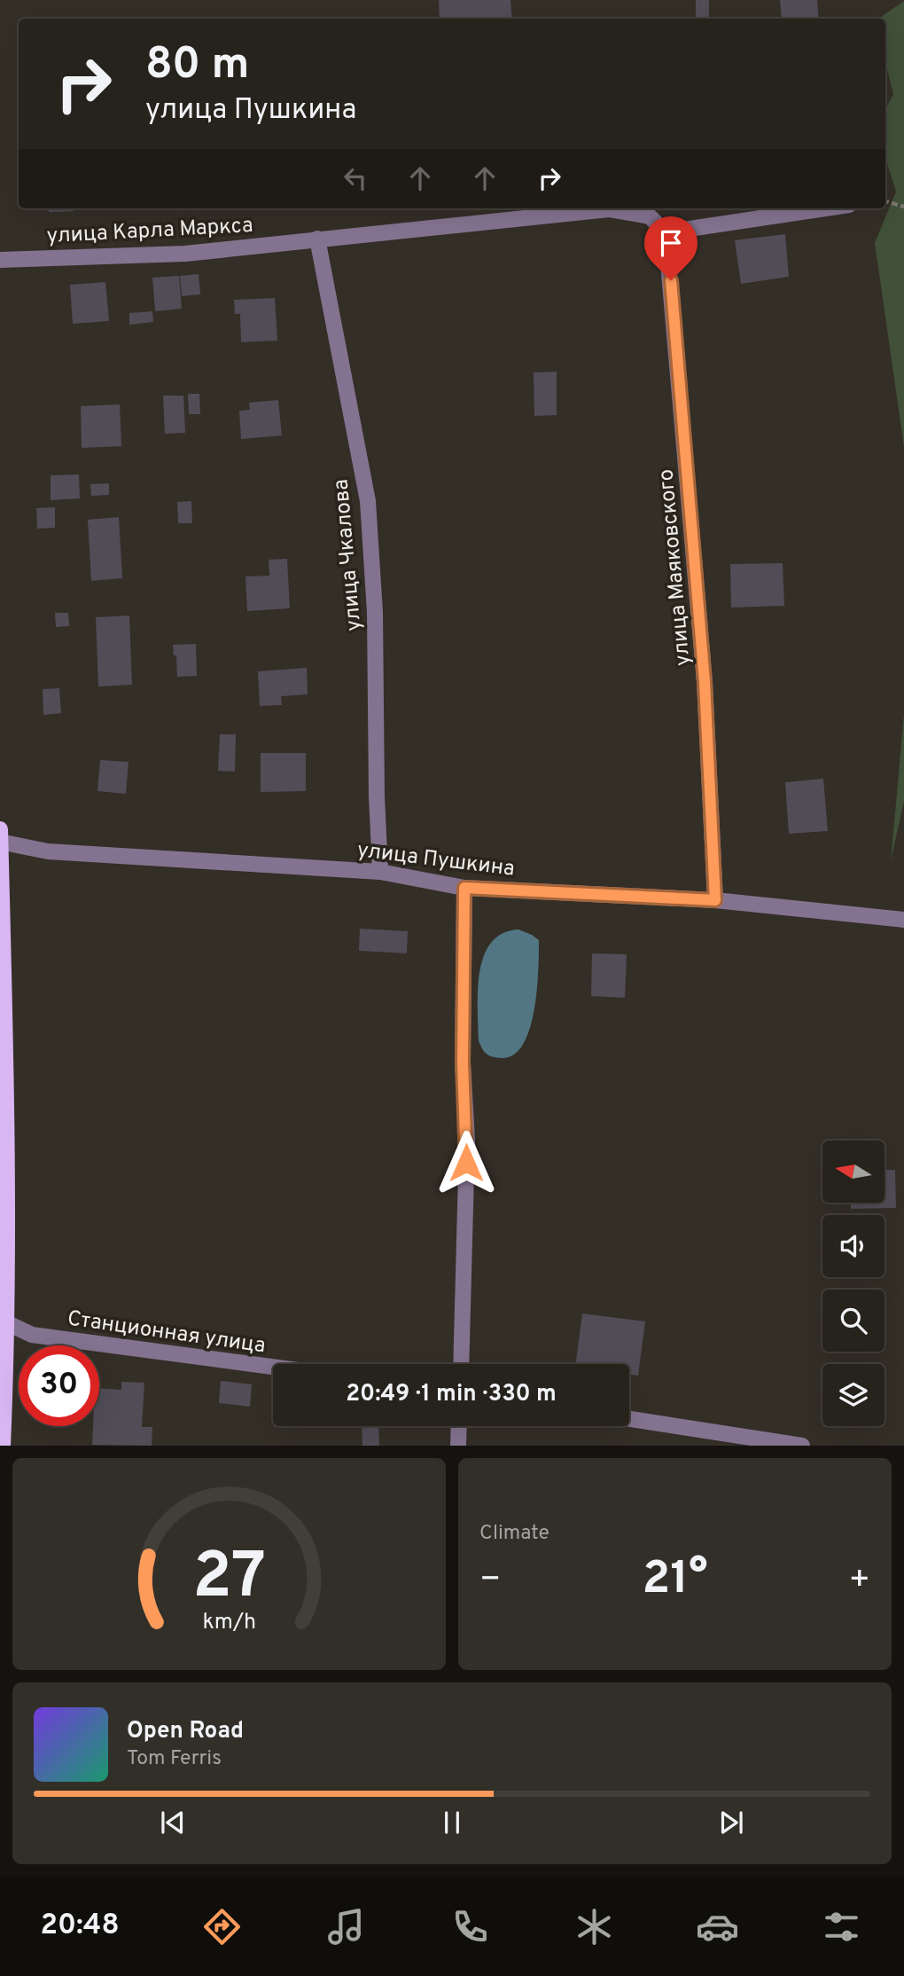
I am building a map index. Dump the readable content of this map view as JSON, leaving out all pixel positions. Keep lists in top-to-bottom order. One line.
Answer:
{"streets":{"street":["улица Карла Маркса","улица Чкалова","улица Маяковского","улица Пушкина","Станционная улица"]},"crossings":[["улица Карла Маркса","улица Чкалова"],["улица Карла Маркса","улица Маяковского"],["улица Чкалова","улица Пушкина"],["улица Маяковского","улица Пушкина"]],"north":"left","page":{"turn":["80 m","улица Пушкина"],"limit":"30","trip":"20:49 · 1 min · 330 m","tile":"Climate","heat":["−","21°","+"],"song":["Open Road","Tom Ferris"],"tabs":"20:48","gauge":["27","km/h"]}}
